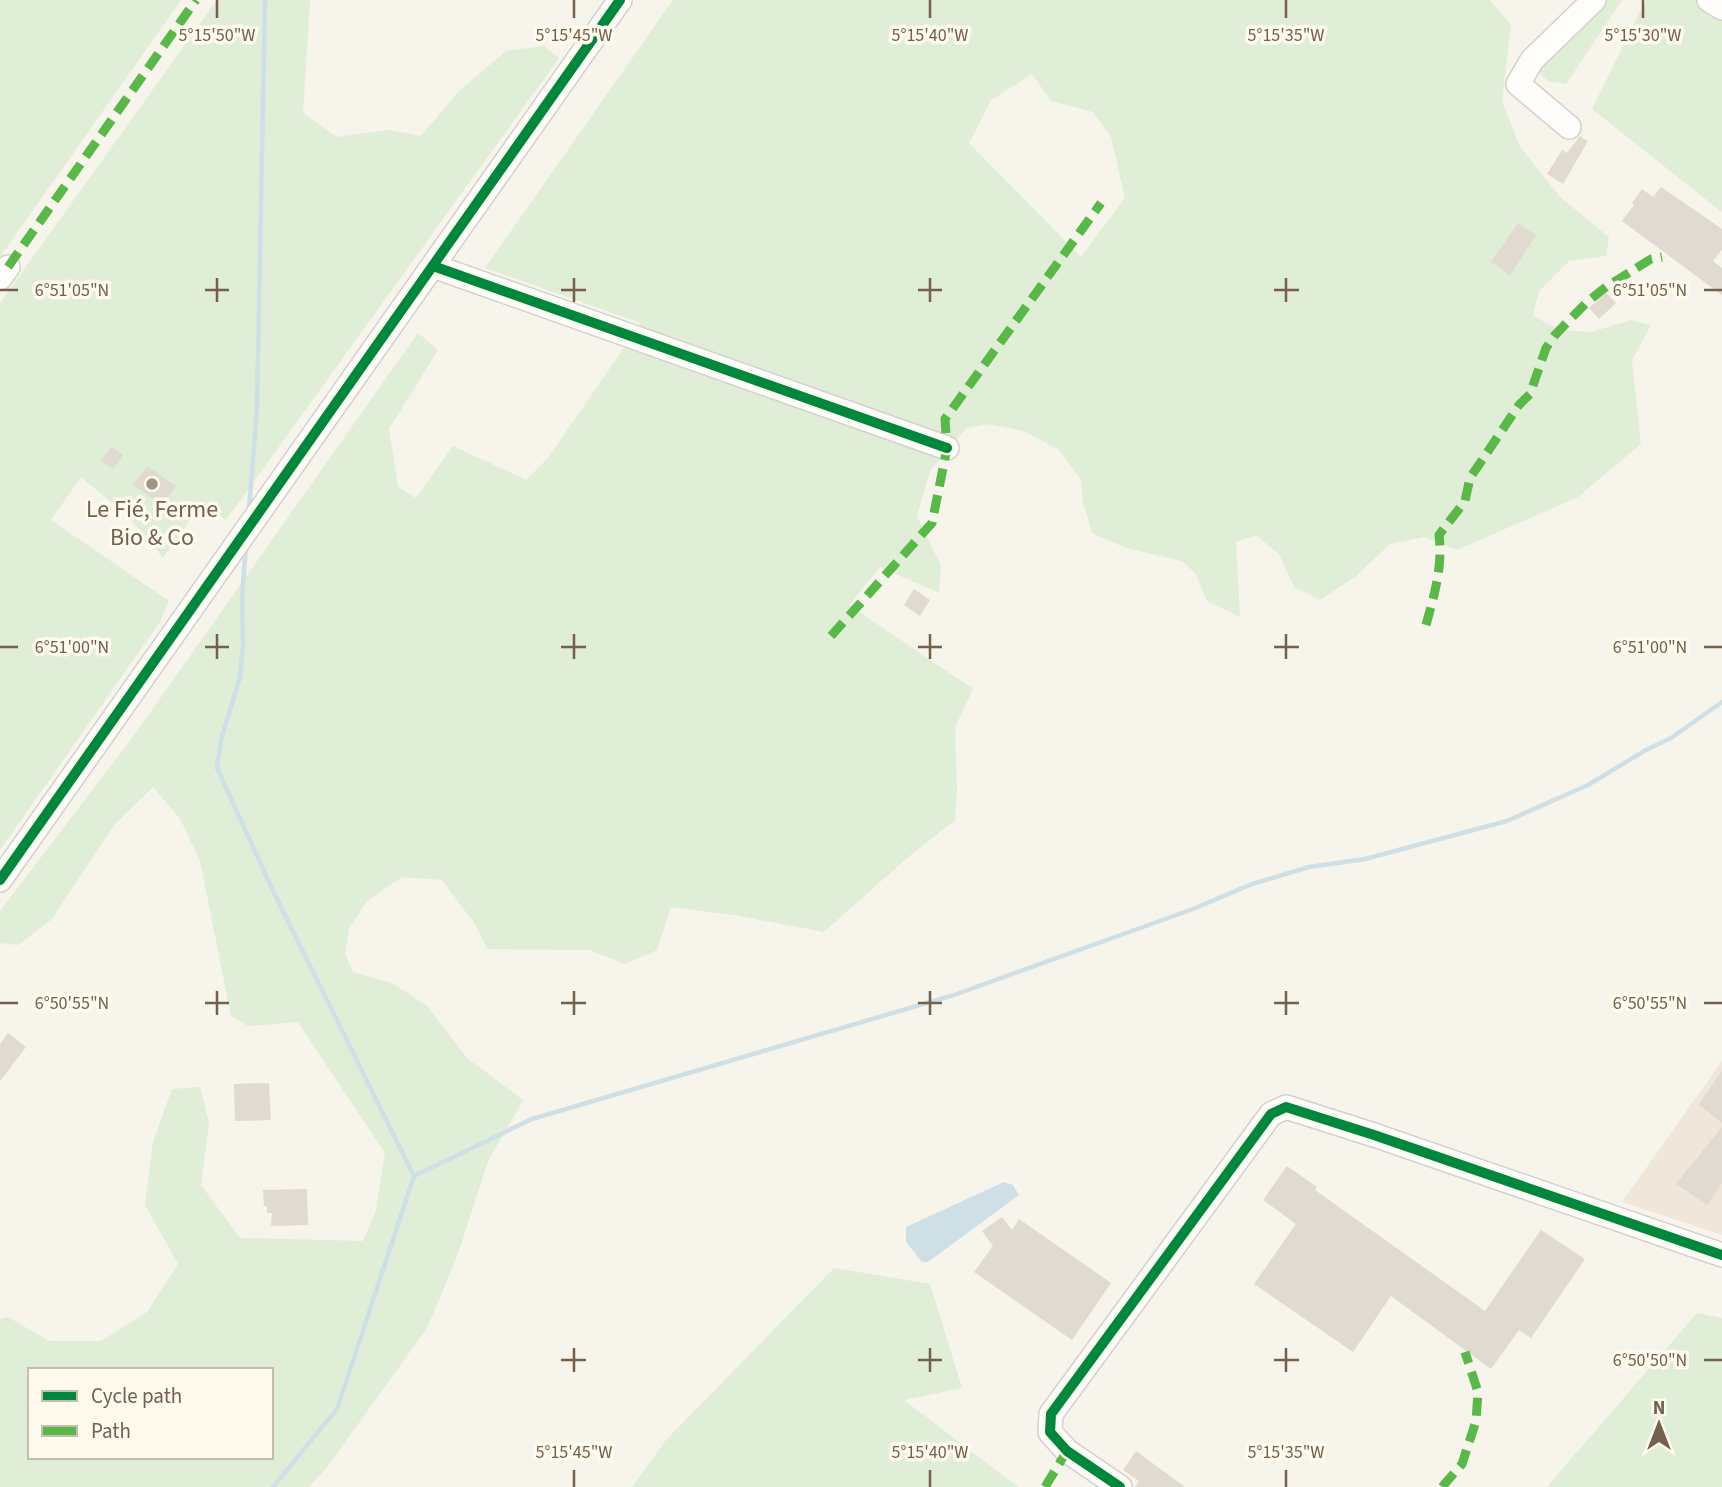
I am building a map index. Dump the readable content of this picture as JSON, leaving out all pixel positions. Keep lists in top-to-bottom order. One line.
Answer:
{"places":["Le Fié, Ferme Bio & Co"],"legend":["Cycle path","Path"],"north":"top","coordinates":["5°15'50\"W","5°15'45\"W","5°15'40\"W","5°15'35\"W","5°15'30\"W","6°51'05\"N","6°51'00\"N","6°50'55\"N","6°50'50\"N"]}
